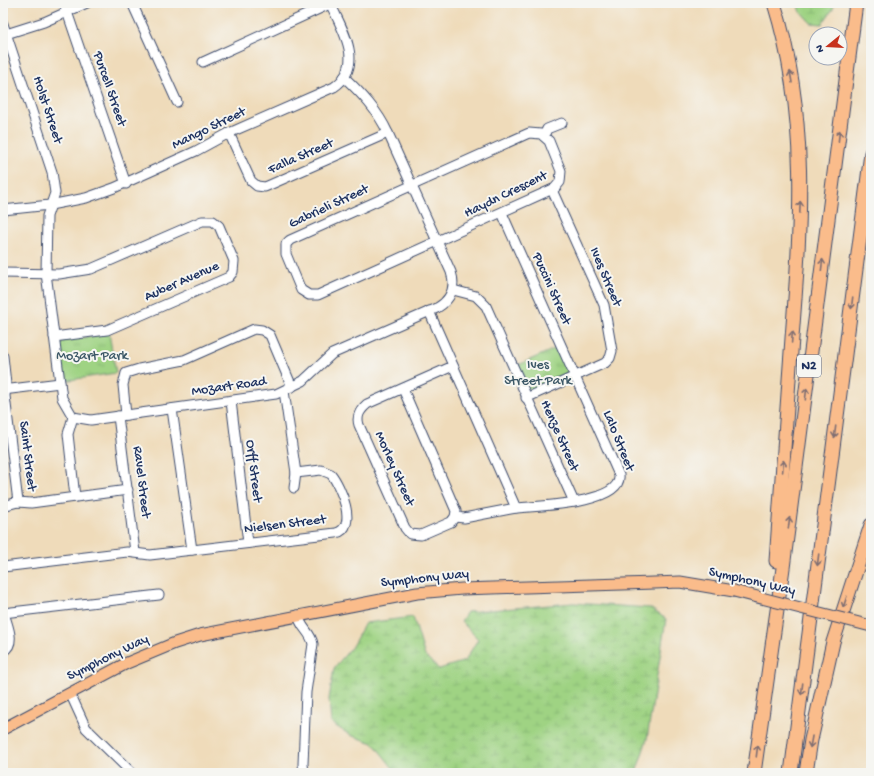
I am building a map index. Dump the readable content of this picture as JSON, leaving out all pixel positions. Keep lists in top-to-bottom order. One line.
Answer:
{"streets":{"highway":["N2"],"main road":["Symphony Way"],"street":["Purcell Street","Holst Street","Mango Street","Falla Street","Haydn Crescent","Gabrieli Street","Ives Street","Auber Avenue","Puccini Street","Mozart Road","Henze Street","Lalo Street","Saint Street","Morley Street","Orff Street","Ravel Street","Nielsen Street"]},"crossings":[["Purcell Street","Mango Street"],["Holst Street","Mango Street"],["Mango Street","Falla Street"],["Haydn Crescent","Gabrieli Street"],["Haydn Crescent","Ives Street"],["Haydn Crescent","Puccini Street"],["Ives Street","Puccini Street"],["Ives Street","Henze Street"],["Ives Street","Lalo Street"],["Puccini Street","Lalo Street"],["Mozart Road","Henze Street"],["Mozart Road","Orff Street"],["Mozart Road","Ravel Street"],["Henze Street","Lalo Street"],["Lalo Street","Morley Street"],["Saint Street","Ravel Street"],["Orff Street","Nielsen Street"]],"parks":["Mozart Park","Ives Street Park"],"north":"left"}
